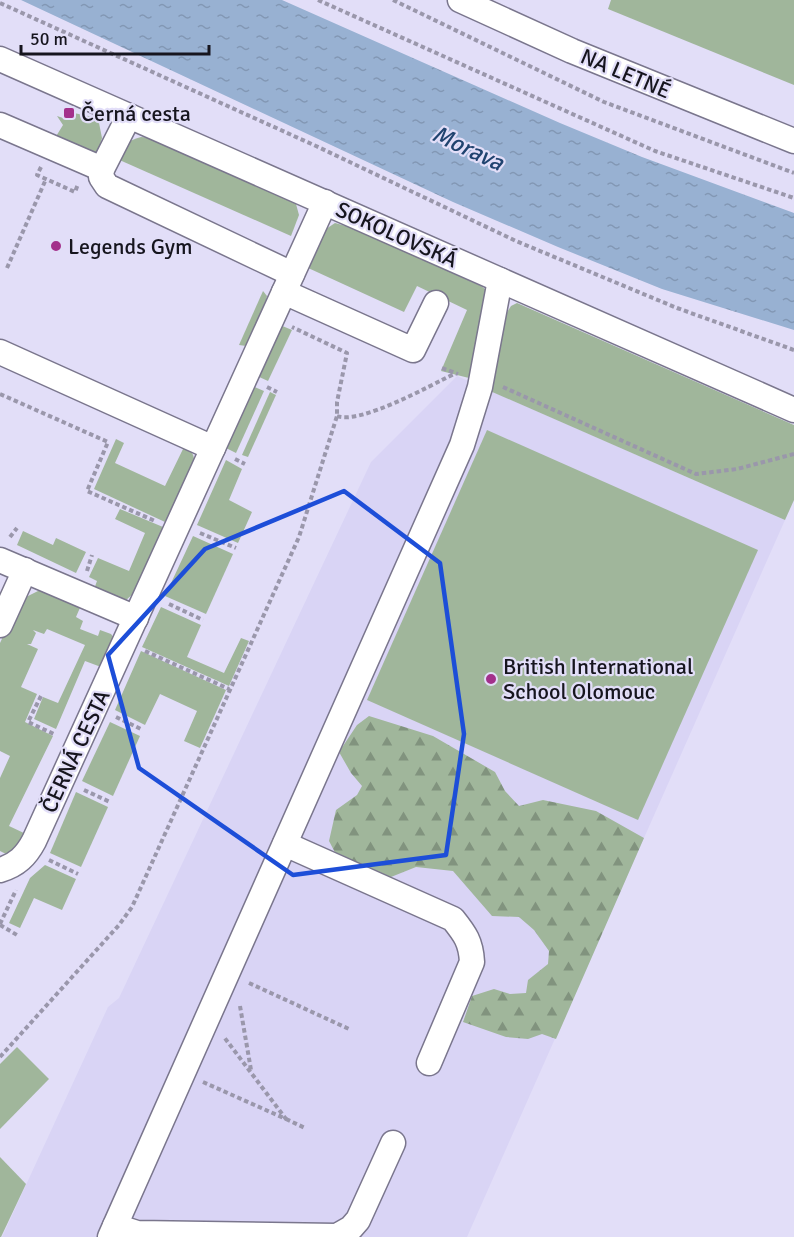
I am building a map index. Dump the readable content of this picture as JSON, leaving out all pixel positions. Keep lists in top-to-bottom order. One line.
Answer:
{"streets":{"street":["NA LETNÉ","SOKOLOVSKÁ","ČERNÁ CESTA"]},"crossings":[["SOKOLOVSKÁ","ČERNÁ CESTA"]],"water":["Morava"],"places":{"transit":["Černá cesta"],"other":["Legends Gym","British International School Olomouc"]},"scale_bar":"50 m"}
